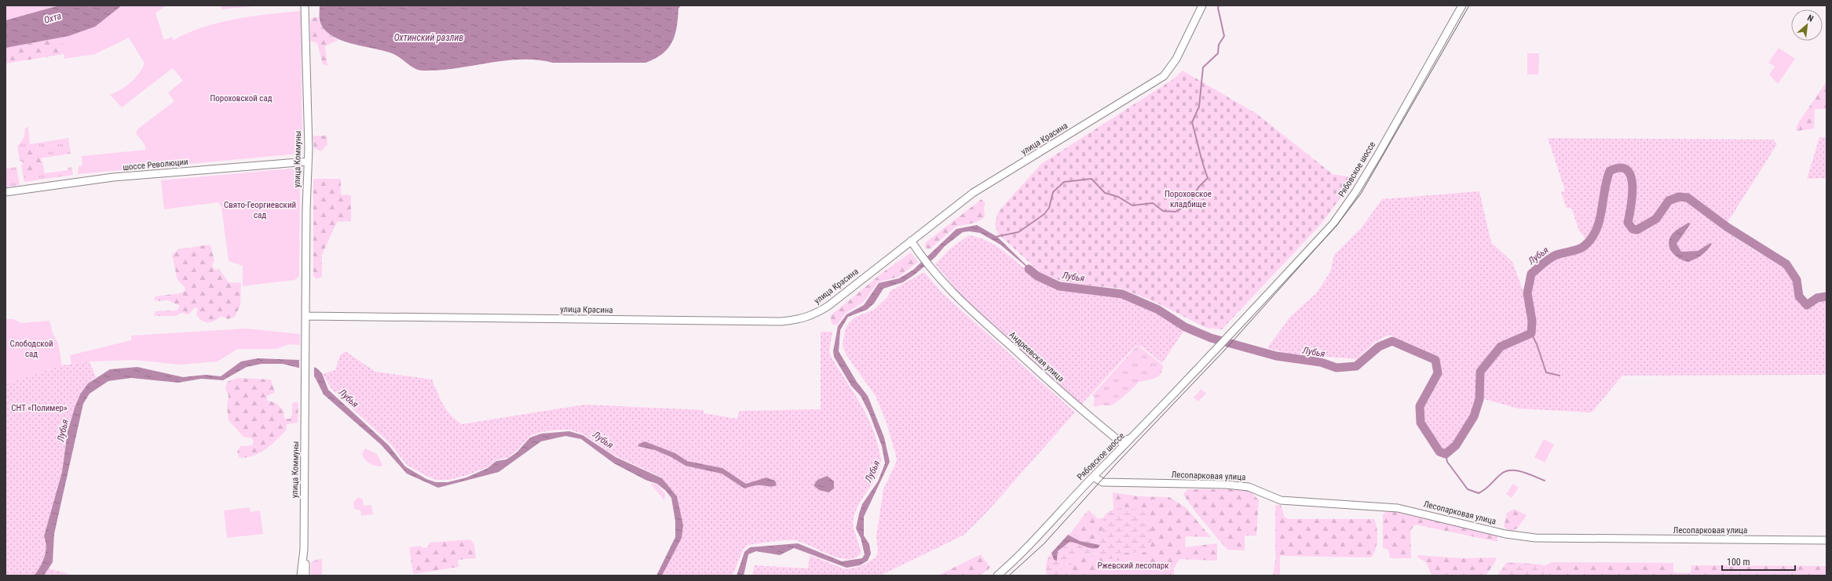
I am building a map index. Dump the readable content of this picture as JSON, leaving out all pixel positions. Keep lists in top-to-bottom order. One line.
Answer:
{"streets":{"main road":["улица Красина","улица Коммуны","шоссе Революции","Рябовское шоссе","Андреевская улица","Лесопарковая улица"]},"crossings":[["улица Красина","улица Коммуны"],["улица Красина","Андреевская улица"],["улица Коммуны","шоссе Революции"],["Рябовское шоссе","Андреевская улица"],["Рябовское шоссе","Лесопарковая улица"]],"water":["Охта","Охтинский разлив","Лубья"],"parks":["Пороховской сад","Пороховское кладбище","Свято-Георгиевский сад","Слободской сад","СНТ «Полимер»","Ржевский лесопарк"],"scale_bar":"100 m","north":"top right"}
